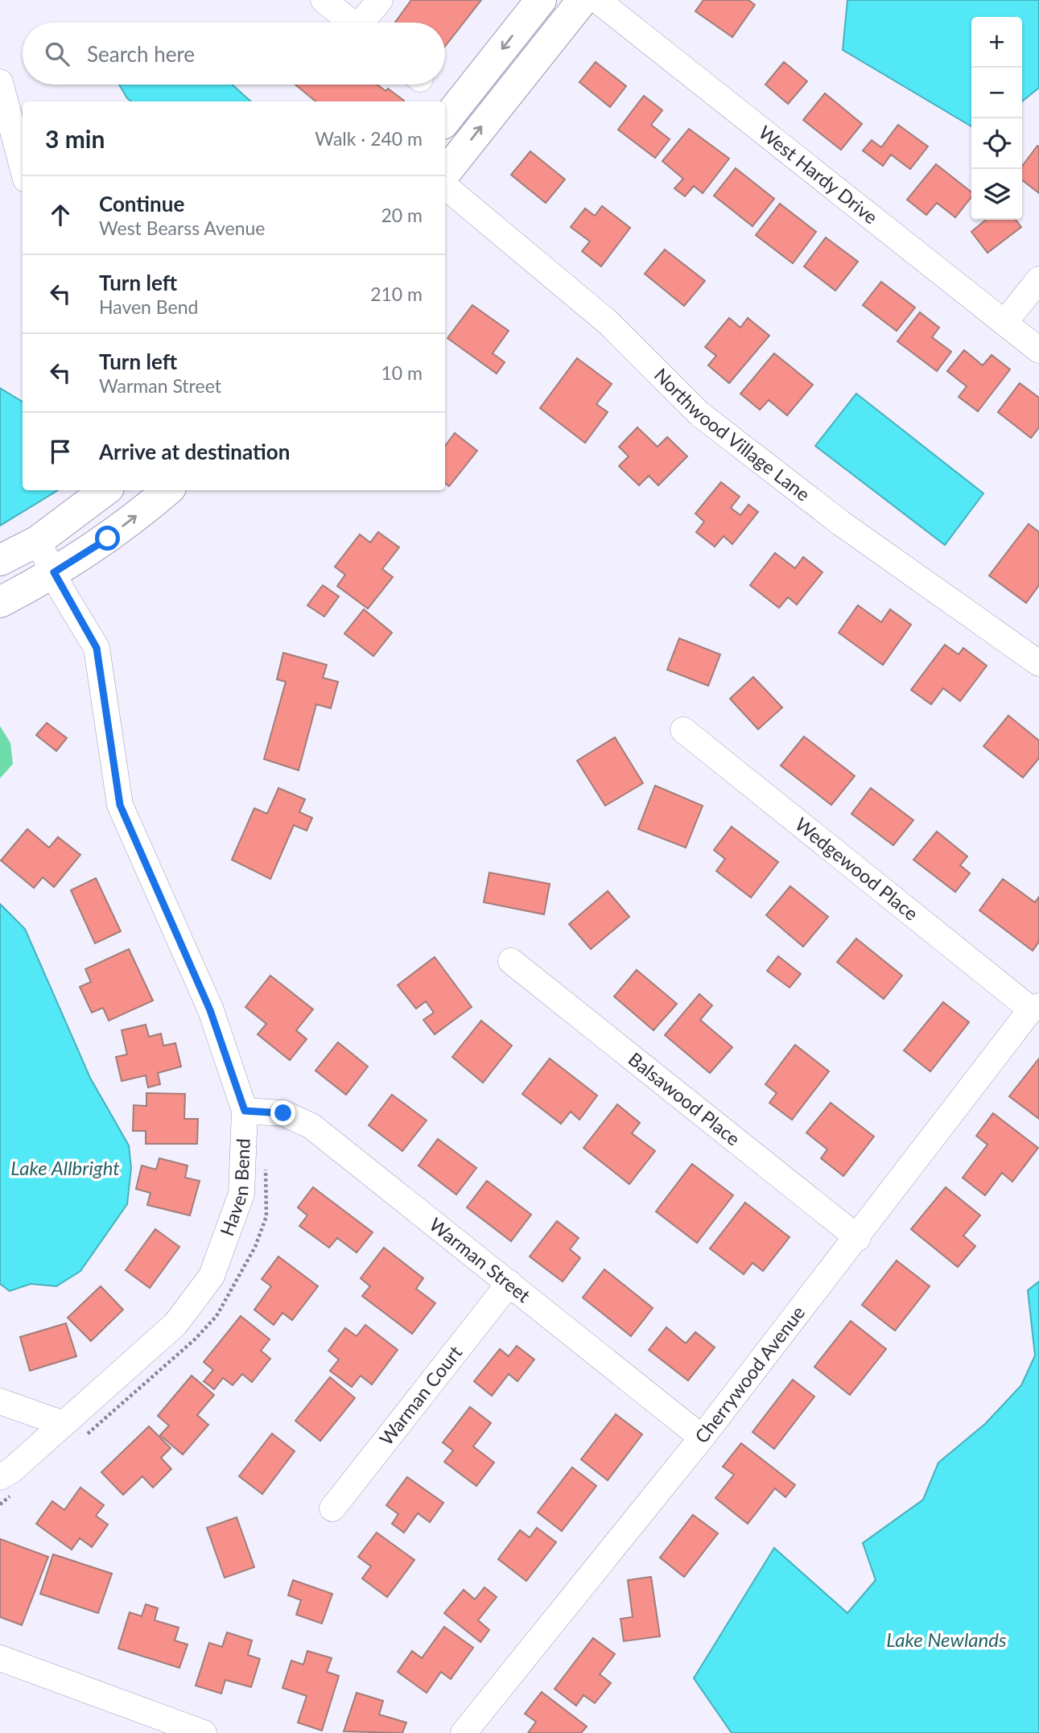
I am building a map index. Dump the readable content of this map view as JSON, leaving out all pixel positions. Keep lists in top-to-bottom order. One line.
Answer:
{"streets":{"street":["West Hardy Drive","Northwood Village Lane","Wedgewood Place","Balsawood Place","Haven Bend","Warman Street","Cherrywood Avenue","Warman Court"]},"crossings":[["Wedgewood Place","Cherrywood Avenue"],["Balsawood Place","Cherrywood Avenue"],["Haven Bend","Warman Street"],["Warman Street","Cherrywood Avenue"],["Warman Street","Warman Court"]],"water":["Lake Allbright","Lake Newlands"],"page":{"map_buttons":["+","−"],"search":"Search here","heading":["3 min","Walk · 240 m"],"list":[["Continue","West Bearss Avenue","20 m"],["Turn left","Haven Bend","210 m"],["Turn left","Warman Street","10 m"],"Arrive at destination"]}}
